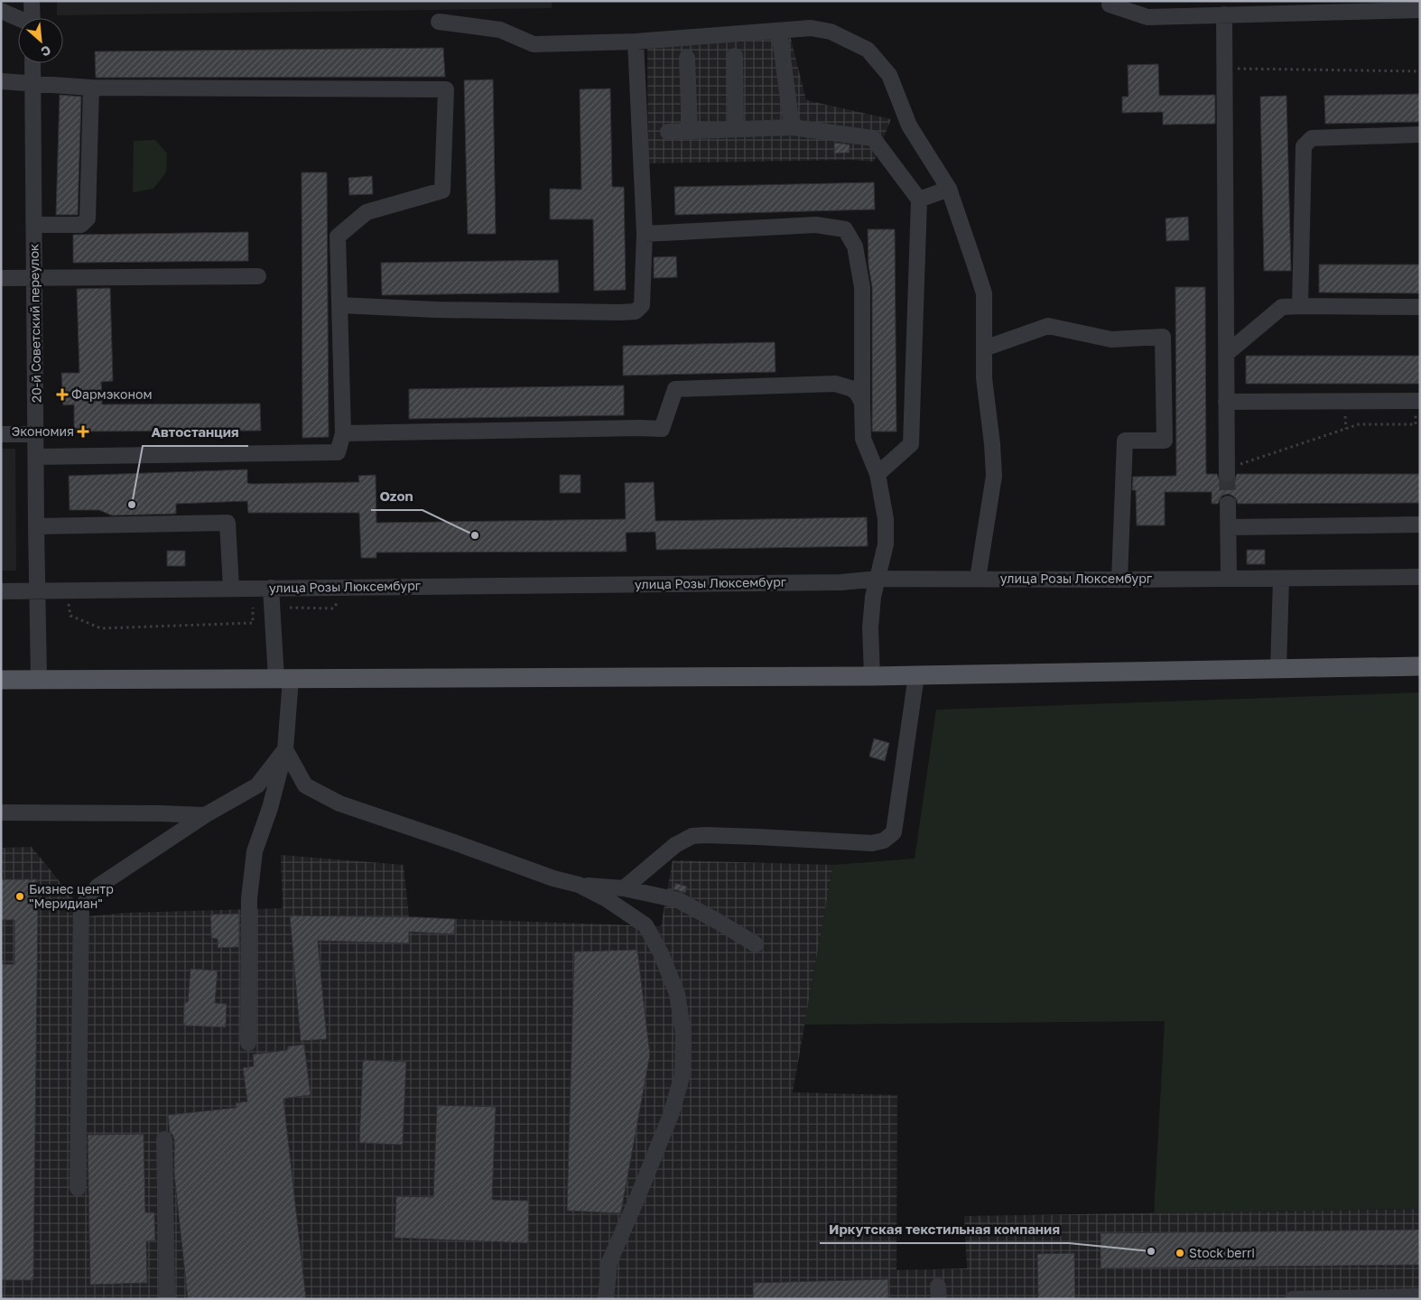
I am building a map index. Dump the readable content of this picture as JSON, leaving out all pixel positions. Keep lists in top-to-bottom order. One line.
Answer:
{"streets":{"street":["20-й Советский переулок","улица Розы Люксембург"]},"crossings":[["20-й Советский переулок","улица Розы Люксембург"]],"places":{"health":["Фармэконом","Экономия"],"other":["Автостанция","Ozon","Бизнес центр \"Меридиан\"","Иркутская текстильная компания","Stock berri"]},"north":"bottom right"}
